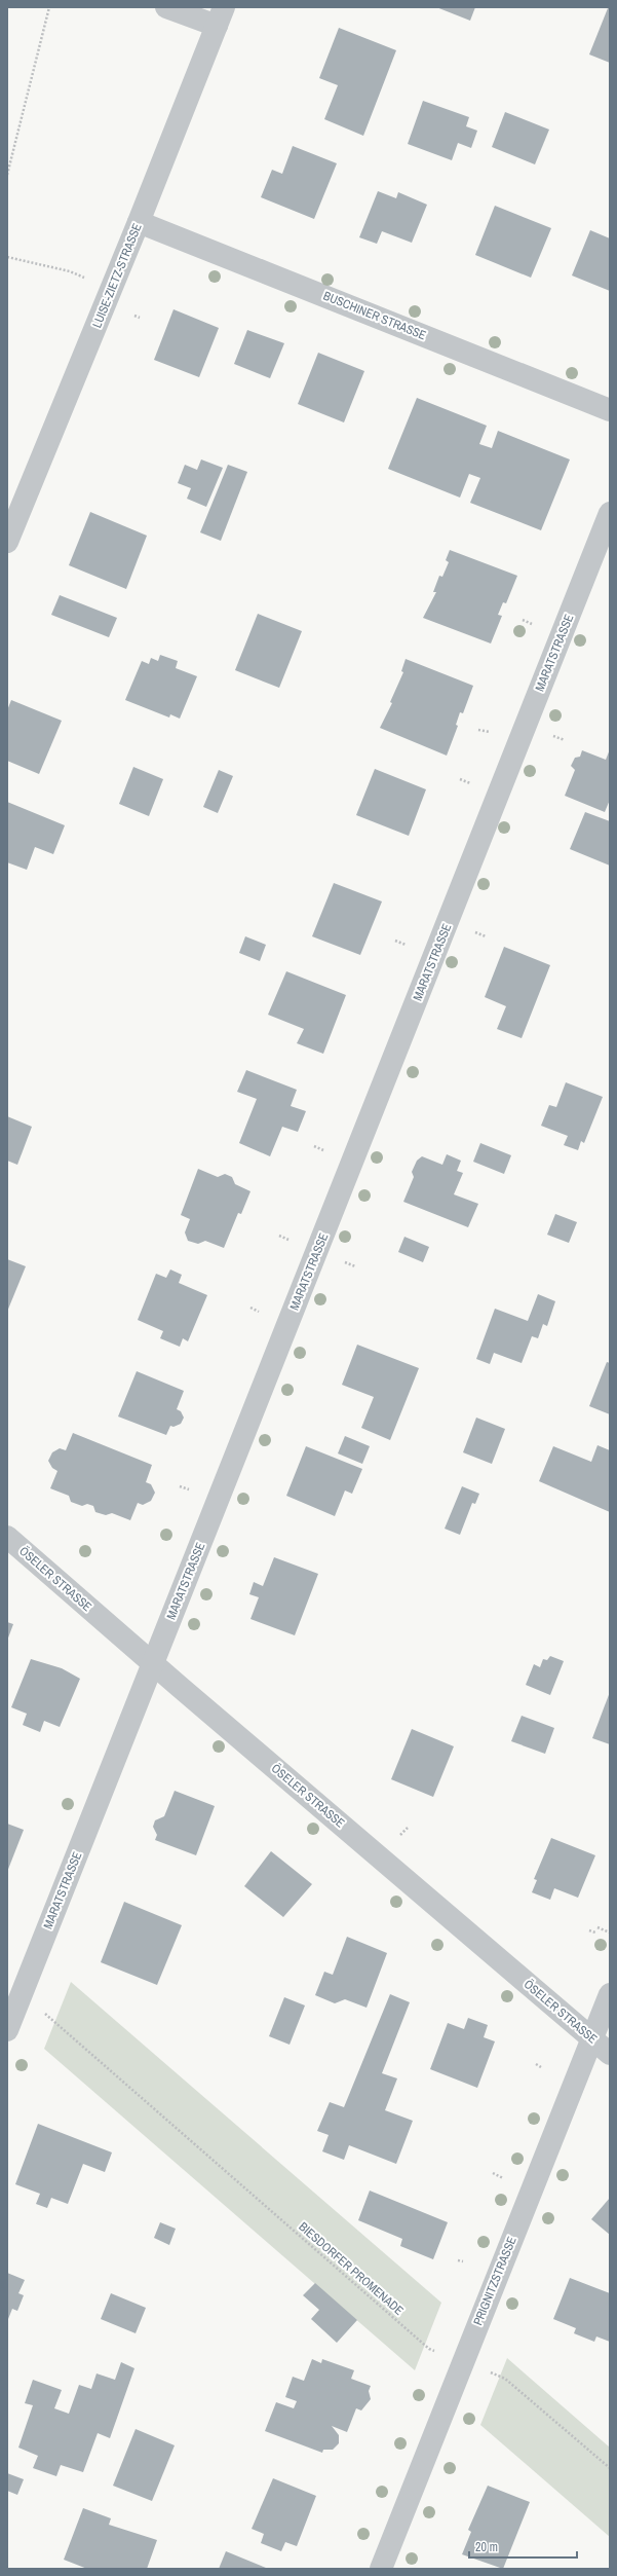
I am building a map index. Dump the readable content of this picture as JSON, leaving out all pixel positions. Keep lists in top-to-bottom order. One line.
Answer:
{"streets":{"street":["LUISE-ZIETZ-STRASSE","BUSCHINER STRASSE","MARATSTRASSE","ÖSELER STRASSE","PRIGNITZSTRASSE"],"path":["BIESDORFER PROMENADE"]},"crossings":[["LUISE-ZIETZ-STRASSE","BUSCHINER STRASSE"],["MARATSTRASSE","ÖSELER STRASSE"],["ÖSELER STRASSE","PRIGNITZSTRASSE"],["BIESDORFER PROMENADE","PRIGNITZSTRASSE"]],"scale_bar":"20 m"}
